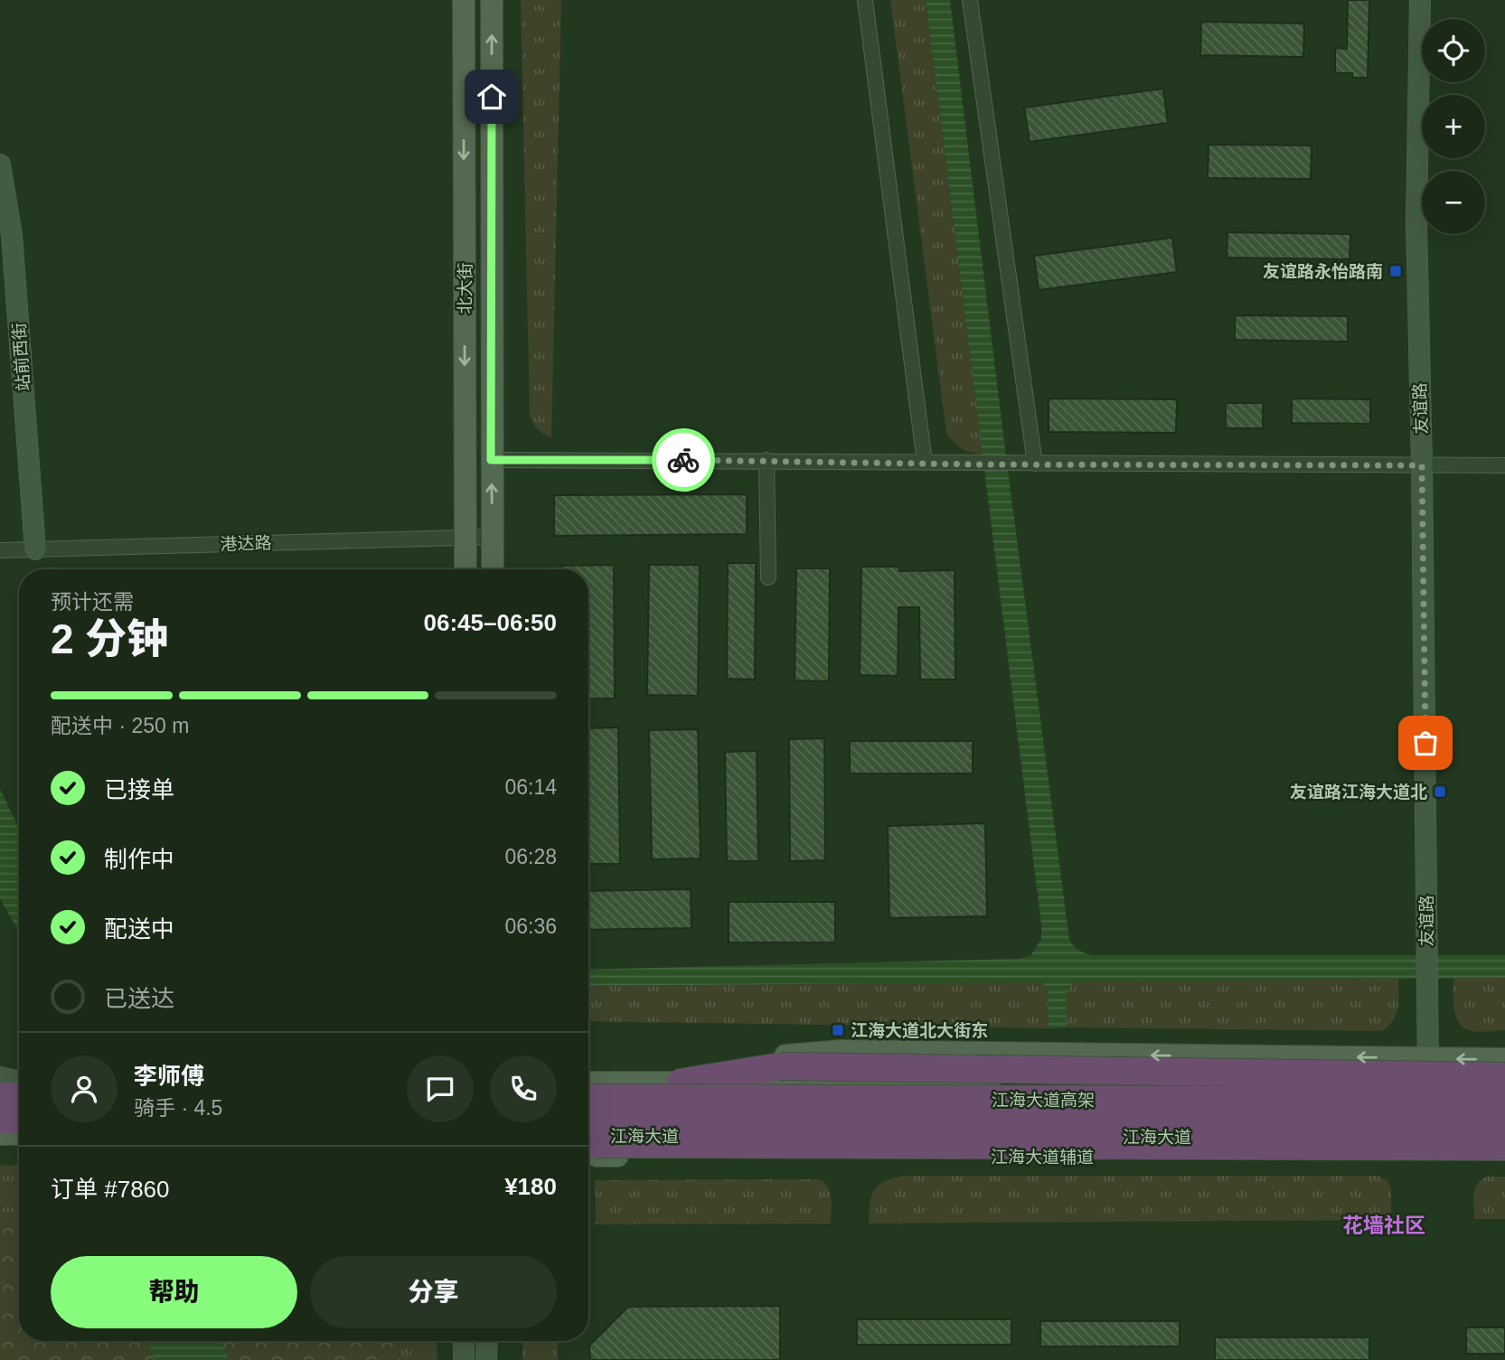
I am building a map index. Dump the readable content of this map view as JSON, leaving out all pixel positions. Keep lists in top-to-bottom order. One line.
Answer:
{"streets":{"highway":["江海大道高架"],"main road":["北大街","江海大道"],"street":["站前西街","友谊路","港达路"]},"crossings":[["北大街","港达路"],["站前西街","港达路"],["友谊路","江海大道"]],"districts":["花墙社区"],"places":{"transit":["友谊路永怡路南","友谊路江海大道北","江海大道北大街东"]},"page":{"map_buttons":["+","−"],"heading":["2 分钟","预计还需","06:45–06:50"],"panel":["李师傅","骑手 · 4.5","订单 #7860","¥180"],"bar":"配送中 · 250 m","list":[["已接单","06:14"],["制作中","06:28"],["配送中","06:36"],"已送达"],"buttons":["帮助","分享"]}}
